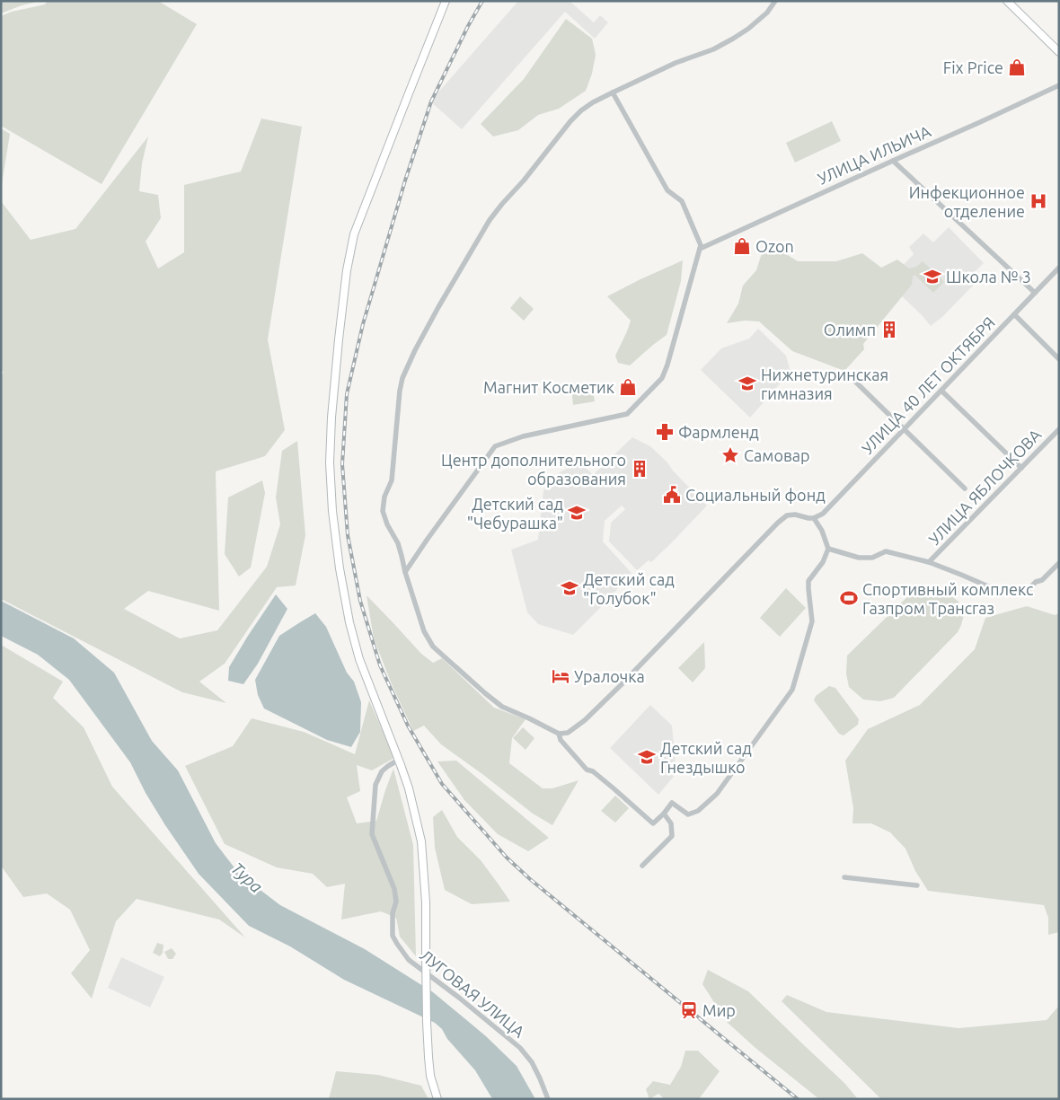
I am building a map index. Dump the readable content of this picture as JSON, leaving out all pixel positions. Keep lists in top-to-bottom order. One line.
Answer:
{"streets":{"street":["УЛИЦА ИЛЬИЧА","УЛИЦА 40 ЛЕТ ОКТЯБРЯ","УЛИЦА ЯБЛОЧКОВА","ЛУГОВАЯ УЛИЦА"]},"water":["Тура"],"places":{"shop":["Fix Price","Ozon","Магнит Косметик"],"hospital":["Инфекционное отделение"],"school or university":["Школа № 3","Нижнетуринская гимназия","Детский сад \"Чебурашка\"","Детский сад \"Голубок\"","Детский сад Гнездышко"],"building":["Олимп","Центр дополнительного образования"],"pharmacy":["Фармленд"],"place":["Самовар"],"public building":["Социальный фонд"],"sports":["Спортивный комплекс Газпром Трансгаз"],"hotel":["Уралочка"],"station":["Мир"]}}
